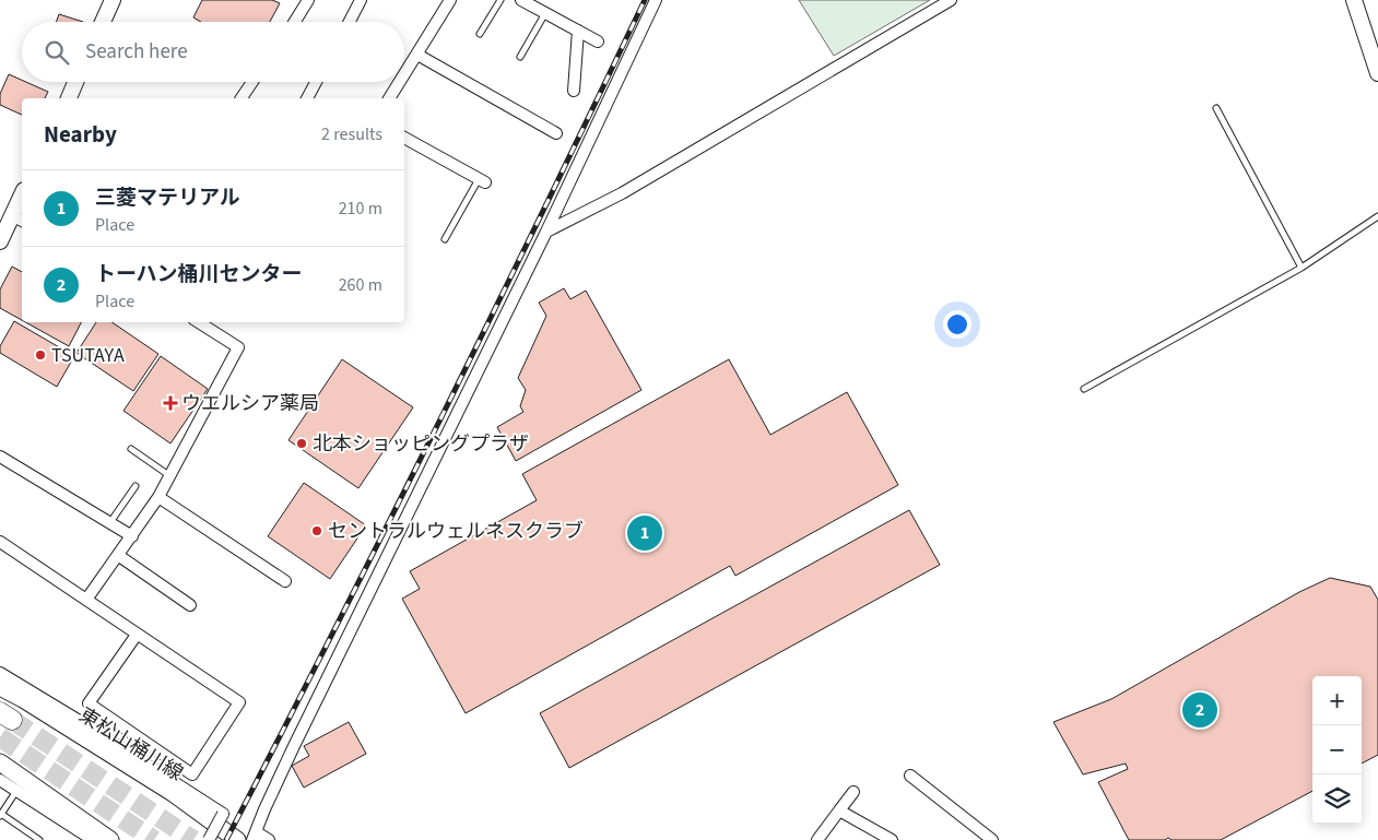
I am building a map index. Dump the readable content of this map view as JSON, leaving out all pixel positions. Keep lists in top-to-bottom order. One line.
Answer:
{"streets":{"main road":["東松山桶川線"]},"places":{"other":["TSUTAYA","北本ショッピングプラザ","セントラルウェルネスクラブ"],"health":["ウエルシア薬局"]},"page":{"search":"Search here","heading":["Nearby","2 results"],"list":[{"mark":"1","name":"三菱マテリアル","note":"Place","value":"210 m"},{"mark":"2","name":"トーハン桶川センター","note":"Place","value":"260 m"}],"pins":["1","2"],"map_buttons":["+","−"]}}
